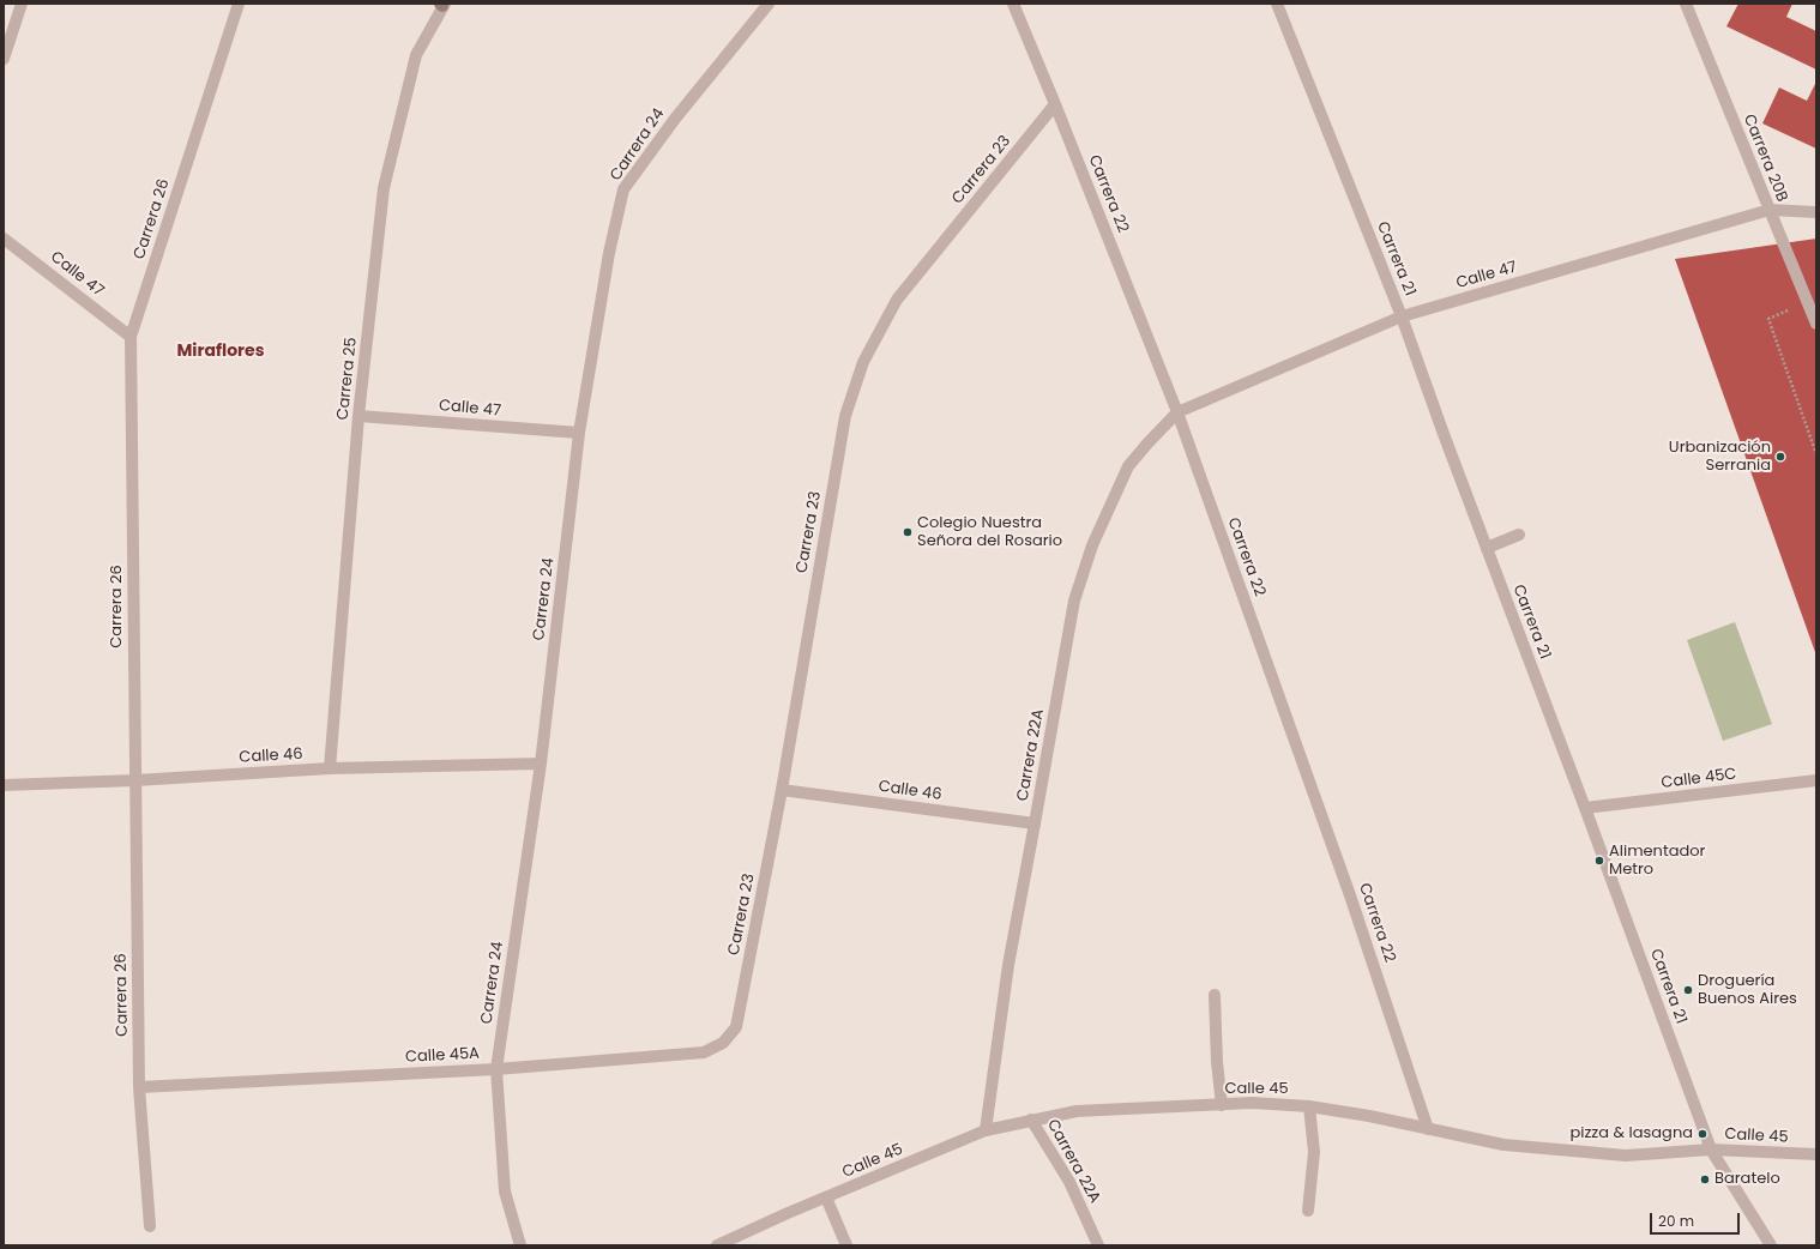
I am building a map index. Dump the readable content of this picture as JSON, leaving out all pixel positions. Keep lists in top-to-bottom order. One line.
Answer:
{"streets":{"street":["Carrera 24","Carrera 20B","Carrera 23","Carrera 22","Carrera 26","Carrera 21","Calle 47","Carrera 25","Carrera 22A","Calle 46","Calle 45C","Calle 45A","Calle 45"]},"crossings":[["Carrera 24","Calle 47"],["Carrera 24","Calle 46"],["Carrera 24","Calle 45A"],["Carrera 20B","Calle 47"],["Carrera 23","Carrera 22"],["Carrera 23","Calle 46"],["Carrera 23","Calle 45A"],["Carrera 22","Calle 47"],["Carrera 22","Carrera 22A"],["Carrera 22","Calle 45"],["Carrera 26","Calle 47"],["Carrera 26","Calle 46"],["Carrera 26","Calle 45A"],["Carrera 21","Calle 47"],["Carrera 21","Calle 45C"],["Carrera 21","Calle 45"],["Calle 47","Carrera 25"],["Calle 47","Carrera 22A"],["Carrera 25","Calle 46"],["Carrera 22A","Calle 46"],["Carrera 22A","Calle 45"]],"districts":["Miraflores"],"places":["Urbanización Serrania","Colegio Nuestra Señora del Rosario","Alimentador Metro","Droguería Buenos Aires","pizza & lasagna","Baratelo"],"scale_bar":"20 m"}
